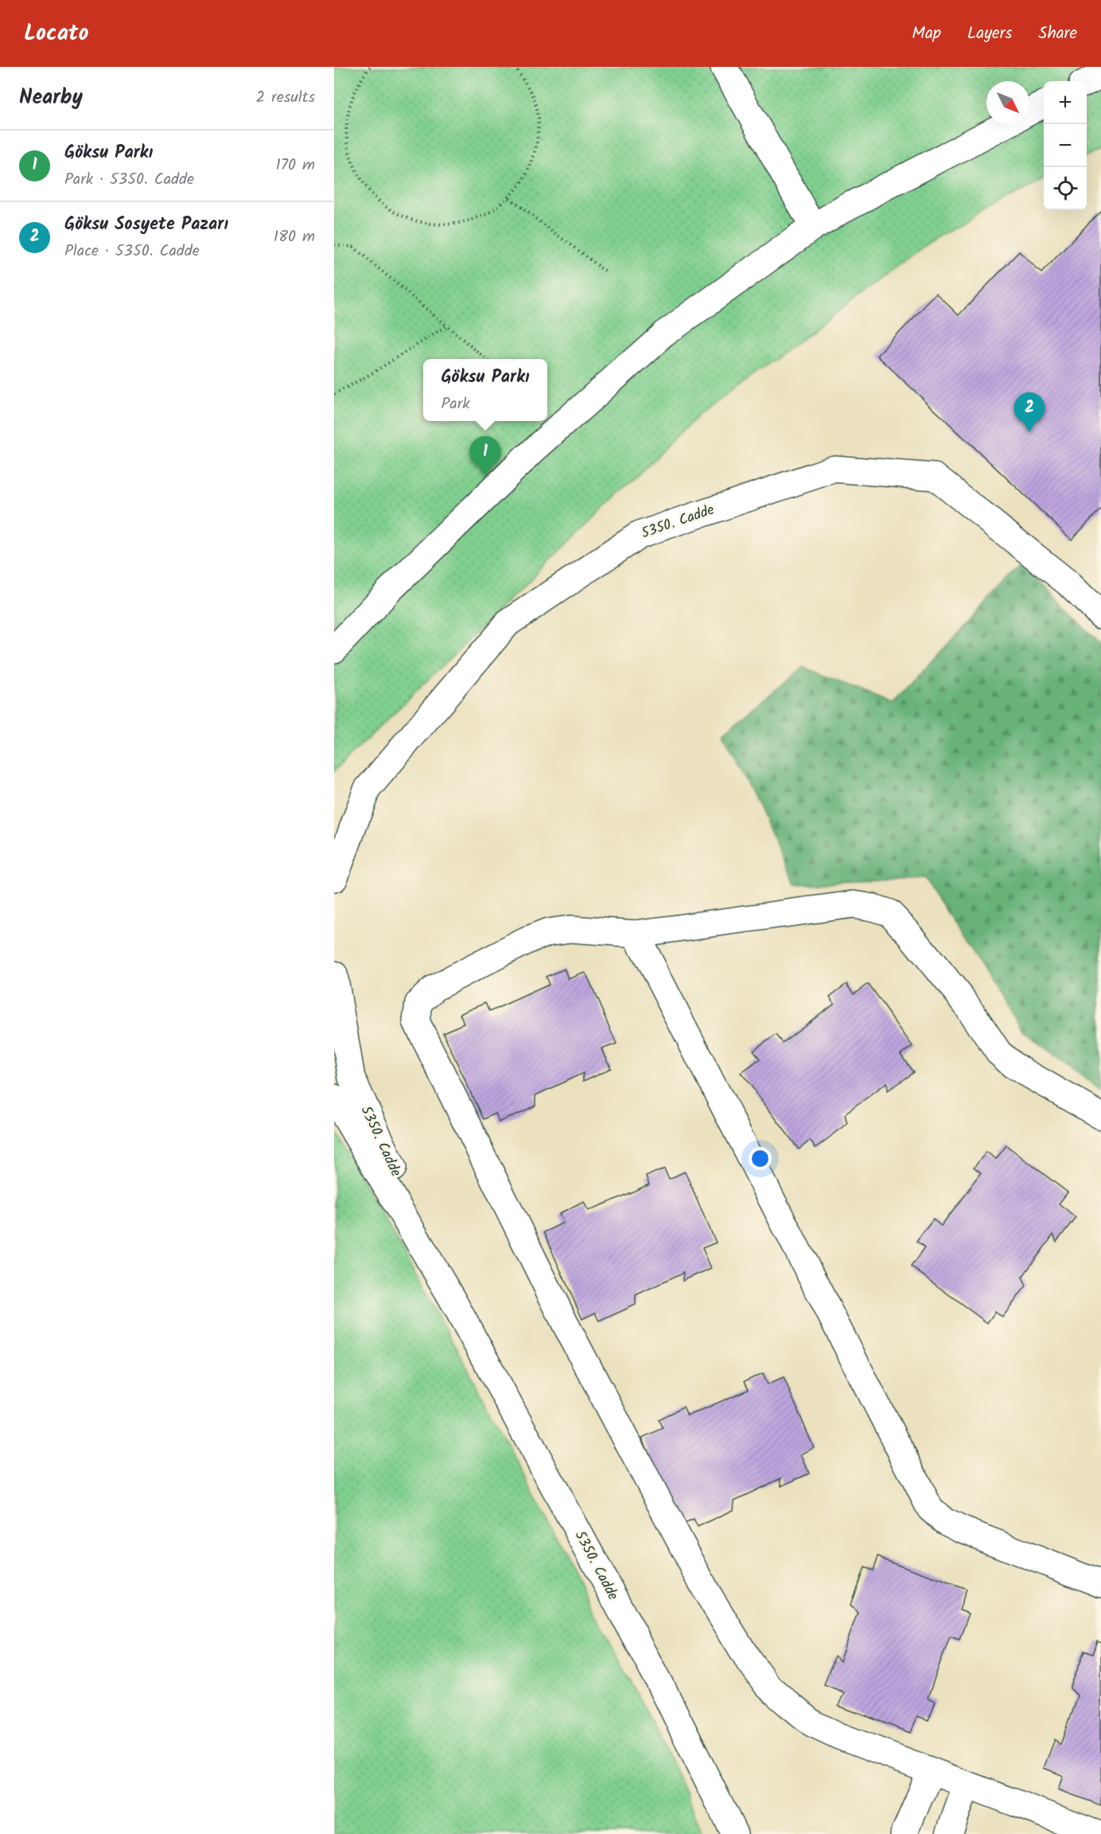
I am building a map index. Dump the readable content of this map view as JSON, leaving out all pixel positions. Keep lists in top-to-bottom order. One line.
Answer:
{"streets":{"street":["5350. Cadde"]},"north":"bottom right","page":{"header":"Locato","nav":["Map","Layers","Share"],"heading":["Nearby","2 results"],"map_buttons":["+","−"],"list":[{"mark":"1","name":"Göksu Parkı","note":"Park · 5350. Cadde","value":"170 m"},{"mark":"2","name":"Göksu Sosyete Pazarı","note":"Place · 5350. Cadde","value":"180 m"}],"popup":["Göksu Parkı","Park"],"pins":["2","1"]}}
